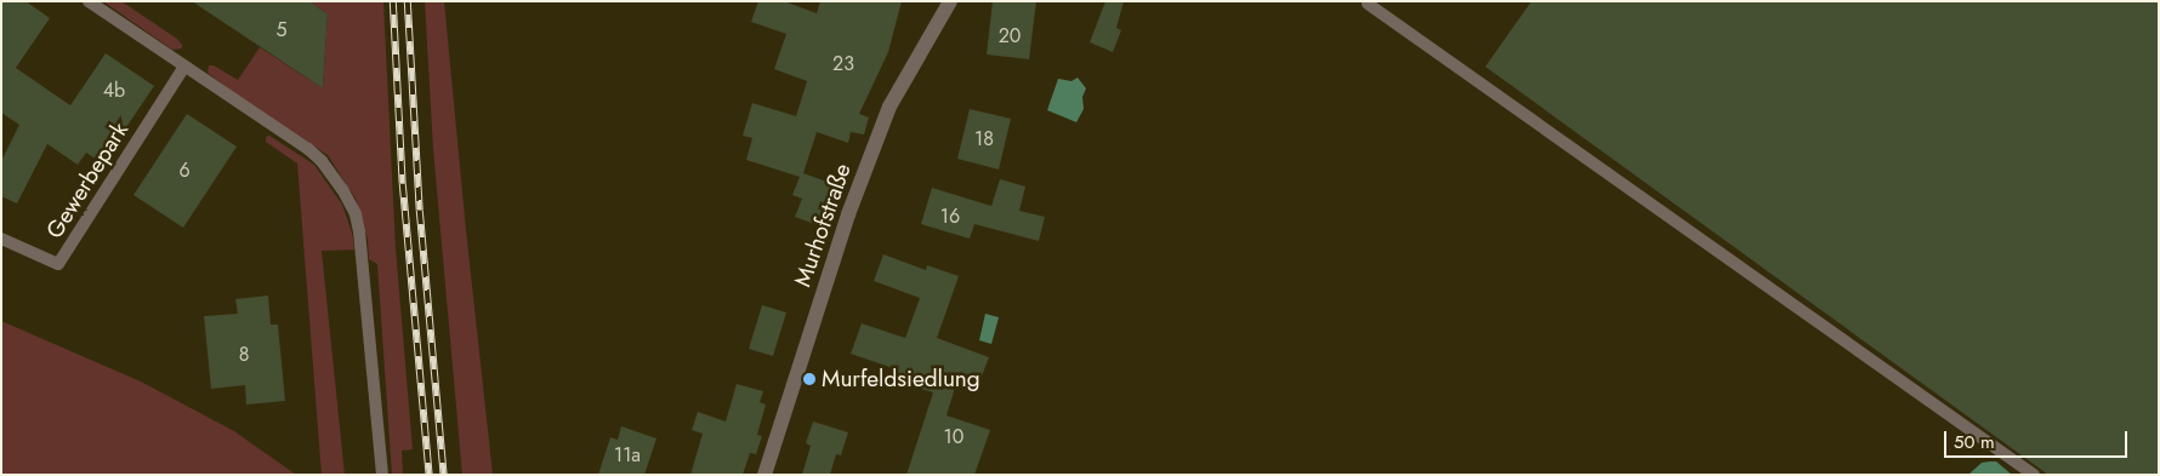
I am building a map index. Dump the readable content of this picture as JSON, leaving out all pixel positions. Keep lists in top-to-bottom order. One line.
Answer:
{"streets":{"street":["Murhofstraße"],"lane":["Gewerbepark"]},"places":["Murfeldsiedlung"],"house_numbers":["5","20","23","4b","18","6","16","8","10","11a"],"scale_bar":"50 m"}
